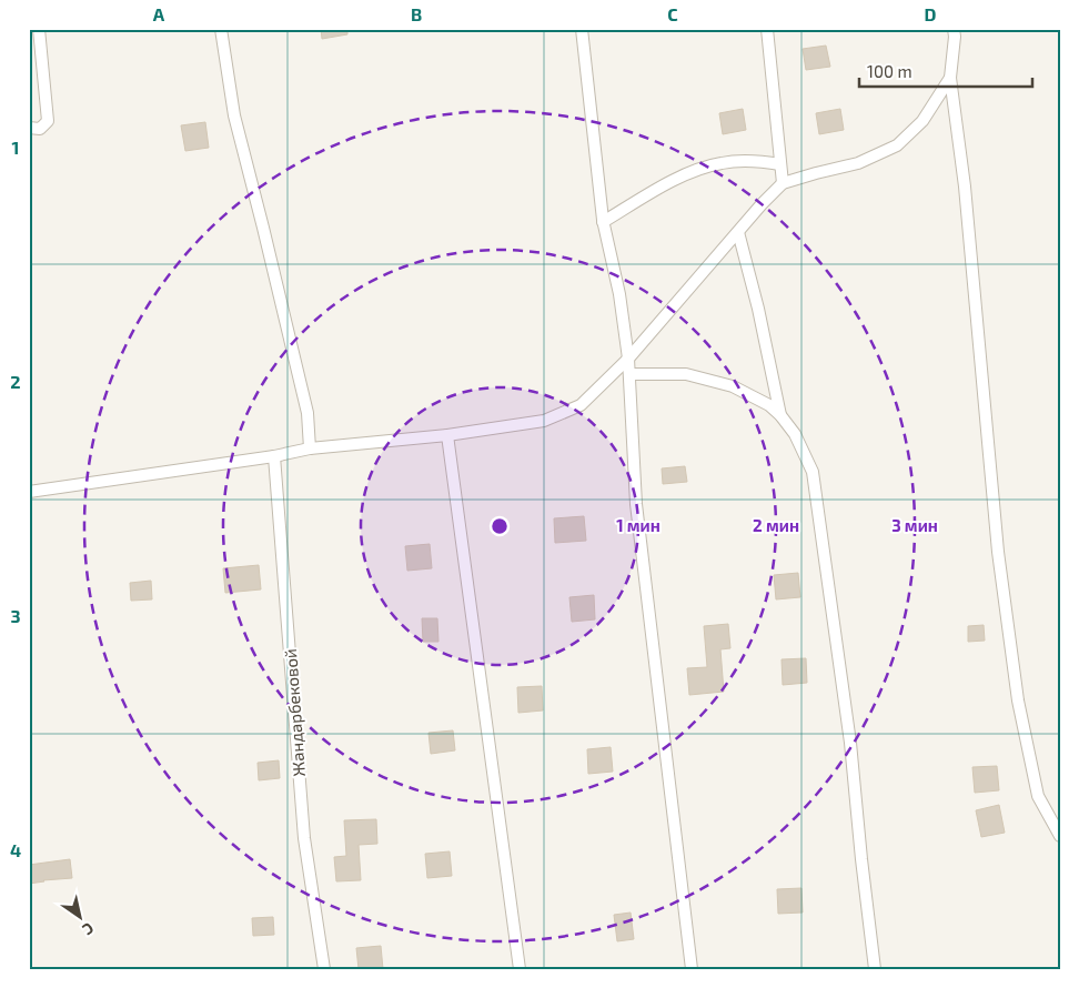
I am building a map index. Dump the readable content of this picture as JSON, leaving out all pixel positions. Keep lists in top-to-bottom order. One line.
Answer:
{"streets":{"street":["Жандарбековой"]},"scale_bar":"100 m","north":"bottom right","grid":{"columns":["A","B","C","D"],"rows":["1","2","3","4"]},"rings":["1 мин","2 мин","3 мин"]}
